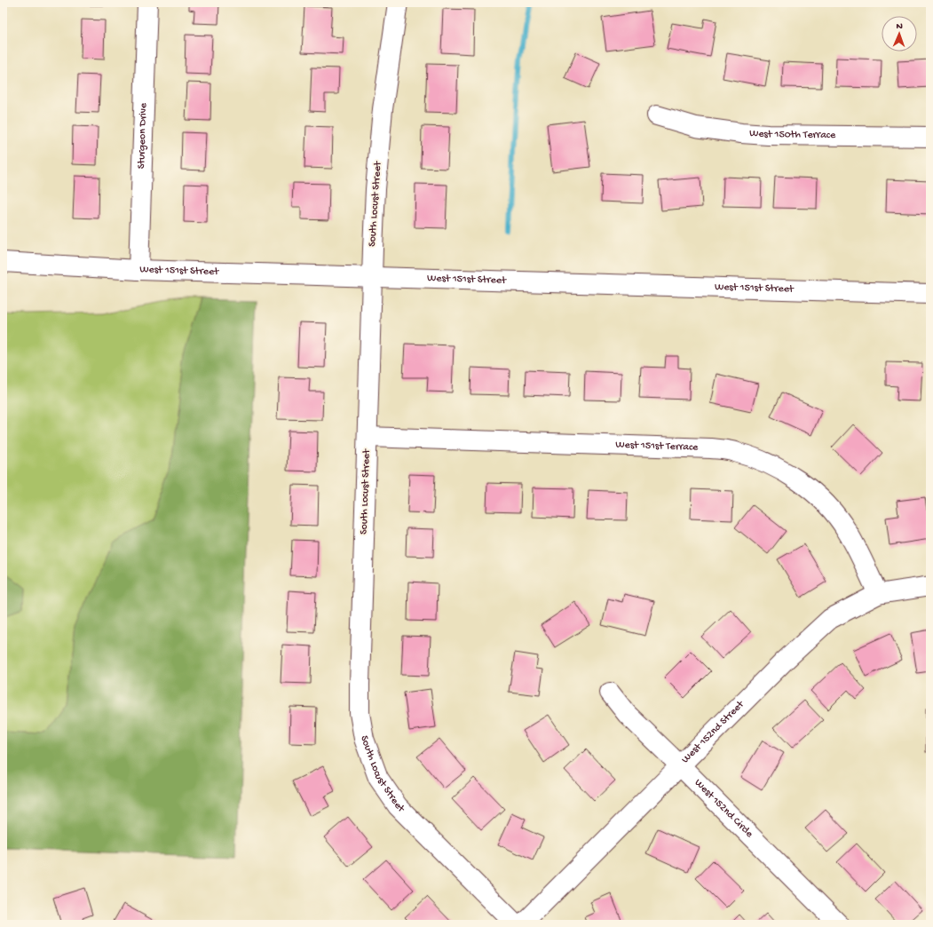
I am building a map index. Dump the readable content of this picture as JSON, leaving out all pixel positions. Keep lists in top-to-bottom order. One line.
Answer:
{"streets":{"street":["West 150th Terrace","Sturgeon Drive","South Locust Street","West 151st Street","West 151st Terrace","West 152nd Street","West 152nd Circle"]},"crossings":[["Sturgeon Drive","West 151st Street"],["South Locust Street","West 151st Street"],["South Locust Street","West 151st Terrace"],["West 151st Terrace","West 152nd Street"],["West 152nd Street","West 152nd Circle"]],"north":"top"}
